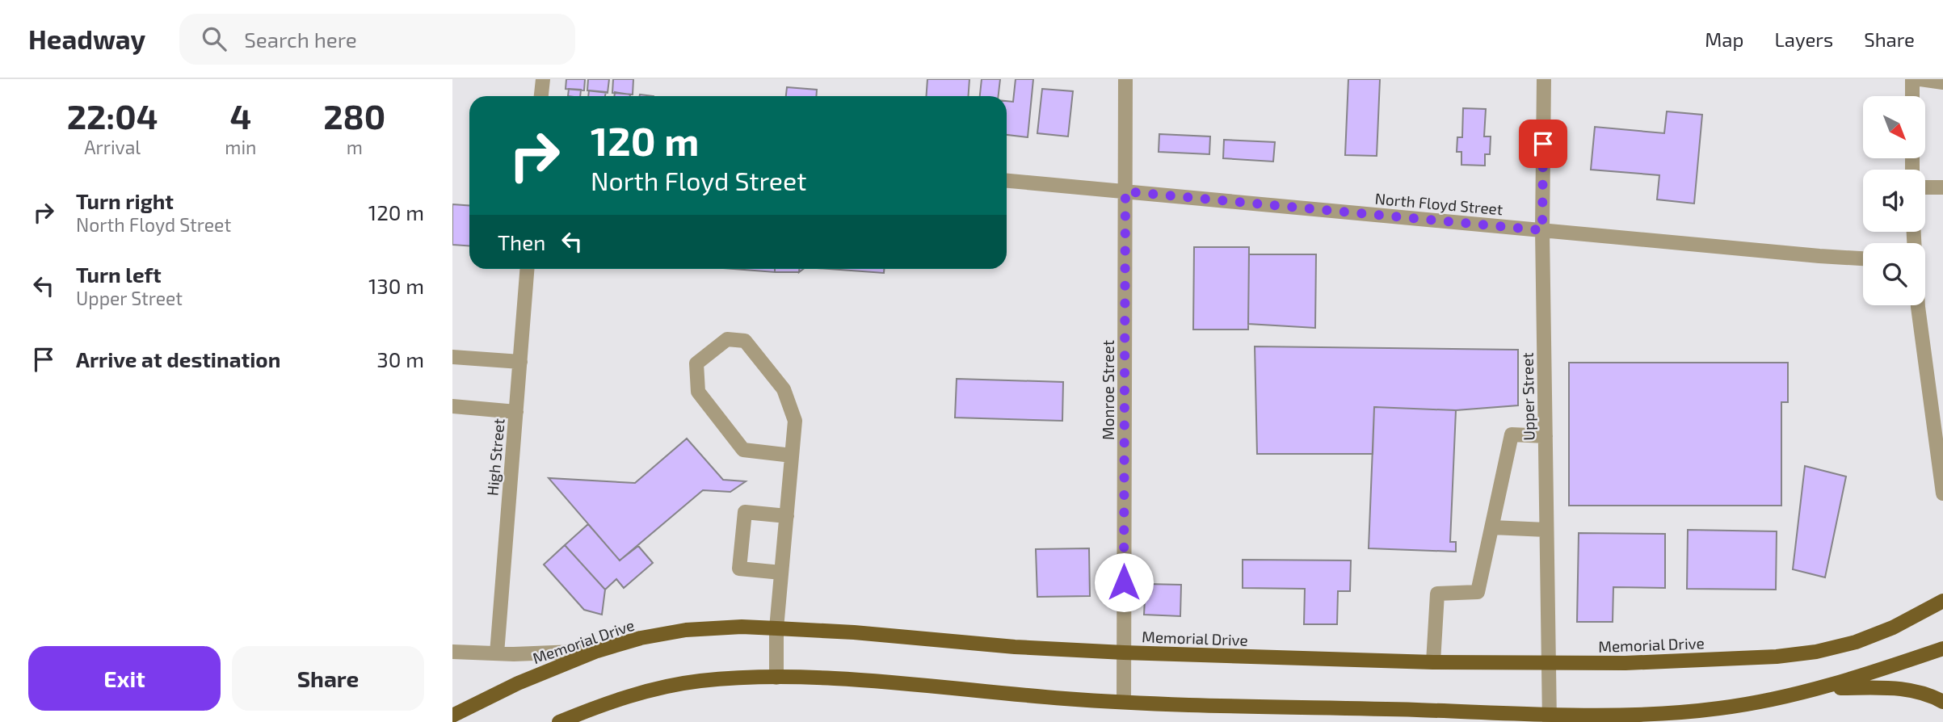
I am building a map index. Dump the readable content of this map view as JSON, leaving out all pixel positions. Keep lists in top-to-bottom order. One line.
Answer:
{"streets":{"main road":["Memorial Drive"],"street":["North Floyd Street","Monroe Street","Upper Street","High Street"]},"crossings":[["North Floyd Street","Monroe Street"],["North Floyd Street","Upper Street"],["Monroe Street","Memorial Drive"],["Upper Street","Memorial Drive"]],"north":"bottom right","page":{"header":"Headway","search":"Search here","nav":["Map","Layers","Share"],"eta":["22:04","Arrival","4","min","280","m"],"turn":["120 m","North Floyd Street"],"list":[{"name":"Turn right","note":"North Floyd Street","value":"120 m"},{"name":"Turn left","note":"Upper Street","value":"130 m"},{"name":"Arrive at destination","value":"30 m"}],"then":"Then","buttons":["Exit","Share"]}}
